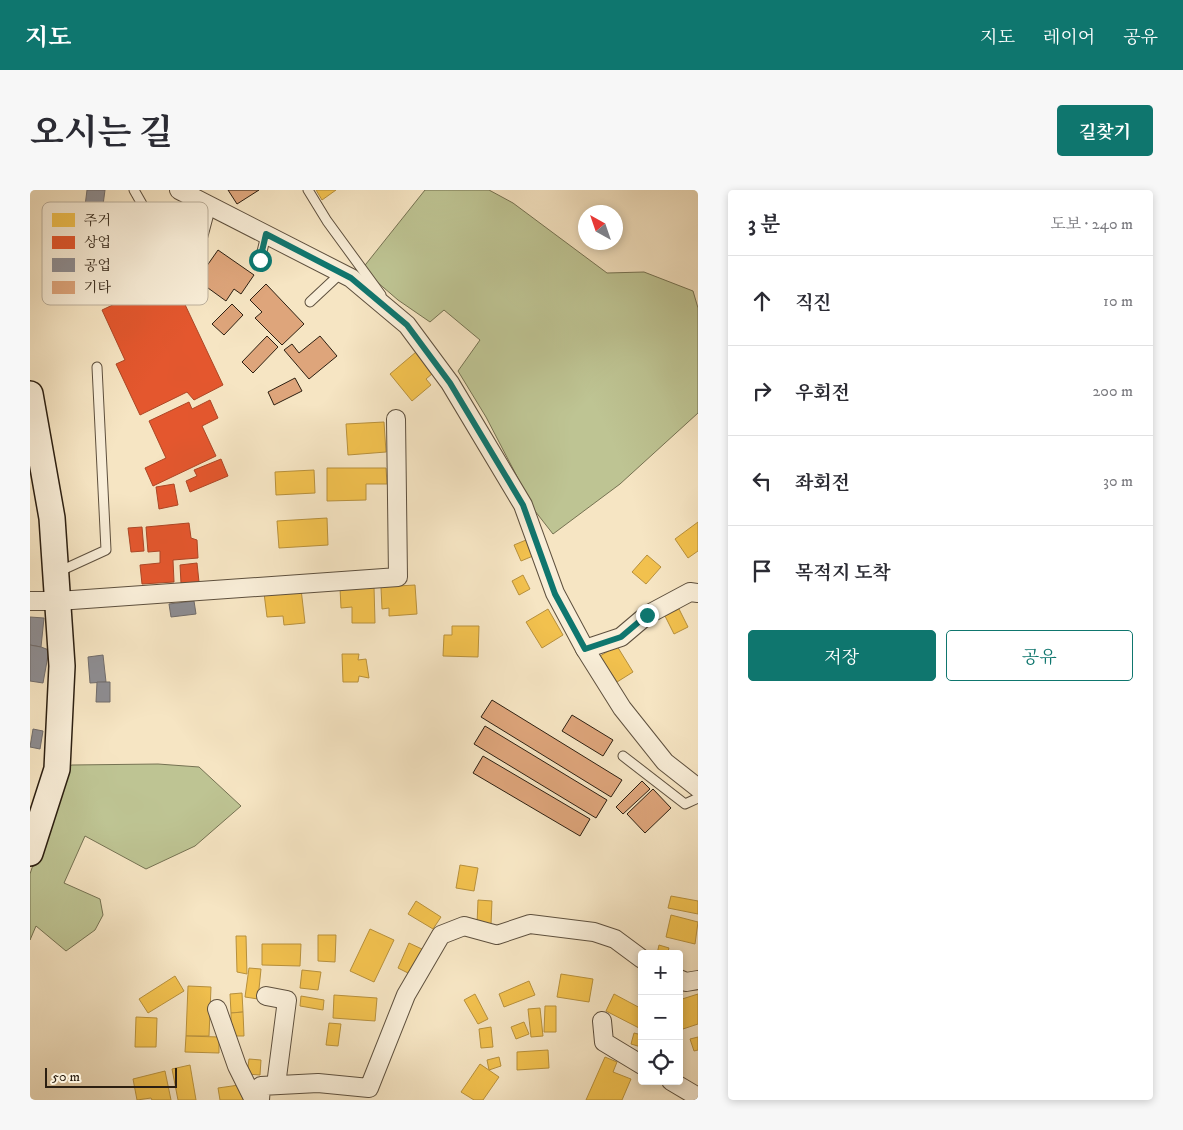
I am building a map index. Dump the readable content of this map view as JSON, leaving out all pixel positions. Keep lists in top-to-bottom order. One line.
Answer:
{"legend":["주거","상업","공업","기타"],"scale_bar":"50 m","north":"top left","page":{"header":"지도","nav":["지도","레이어","공유"],"title":"오시는 길","buttons":["길찾기",["저장","공유"]],"heading":["3 분","도보 · 240 m"],"list":[["직진","10 m"],["우회전","200 m"],["좌회전","30 m"],"목적지 도착"],"map_buttons":["+","−"],"scale":"50 m"}}
